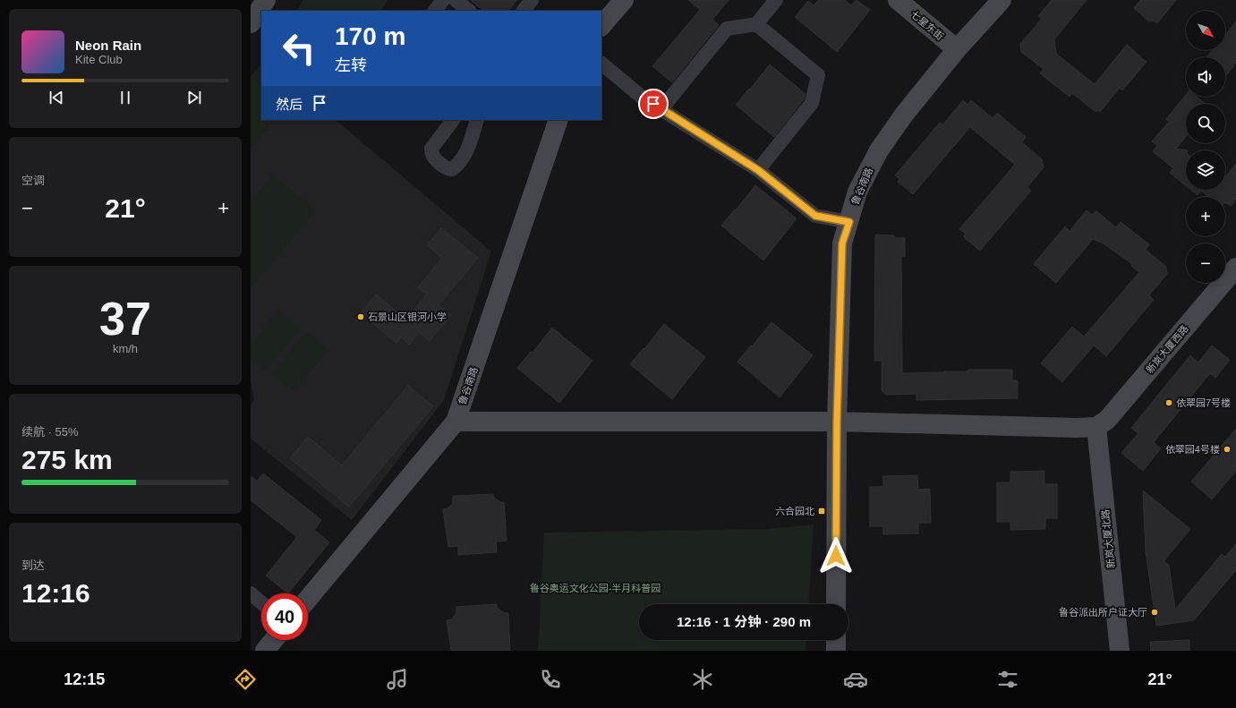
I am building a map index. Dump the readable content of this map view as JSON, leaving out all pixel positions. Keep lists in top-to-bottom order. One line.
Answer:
{"streets":{"street":["七星东街","鲁谷南路","新岚大厦西路","新岚大厦北路"]},"crossings":[["七星东街","鲁谷南路"],["新岚大厦西路","新岚大厦北路"]],"parks":["鲁谷奥运文化公园-半月科普园"],"places":{"other":["石景山区银河小学","依翠园7号楼","依翠园4号楼","鲁谷派出所户证大厅"],"transit":["六合园北"]},"north":"bottom right","page":{"map_buttons":["+","−"],"turn":["170 m","左转"],"song":["Neon Rain","Kite Club"],"then":"然后","tile":["空调",["37","km/h"],["续航 · 55%","275 km"],["到达","12:16"]],"heat":["−","21°","+"],"limit":"40","trip":"12:16 · 1 分钟 · 290 m","tabs":["12:15","21°"]}}
